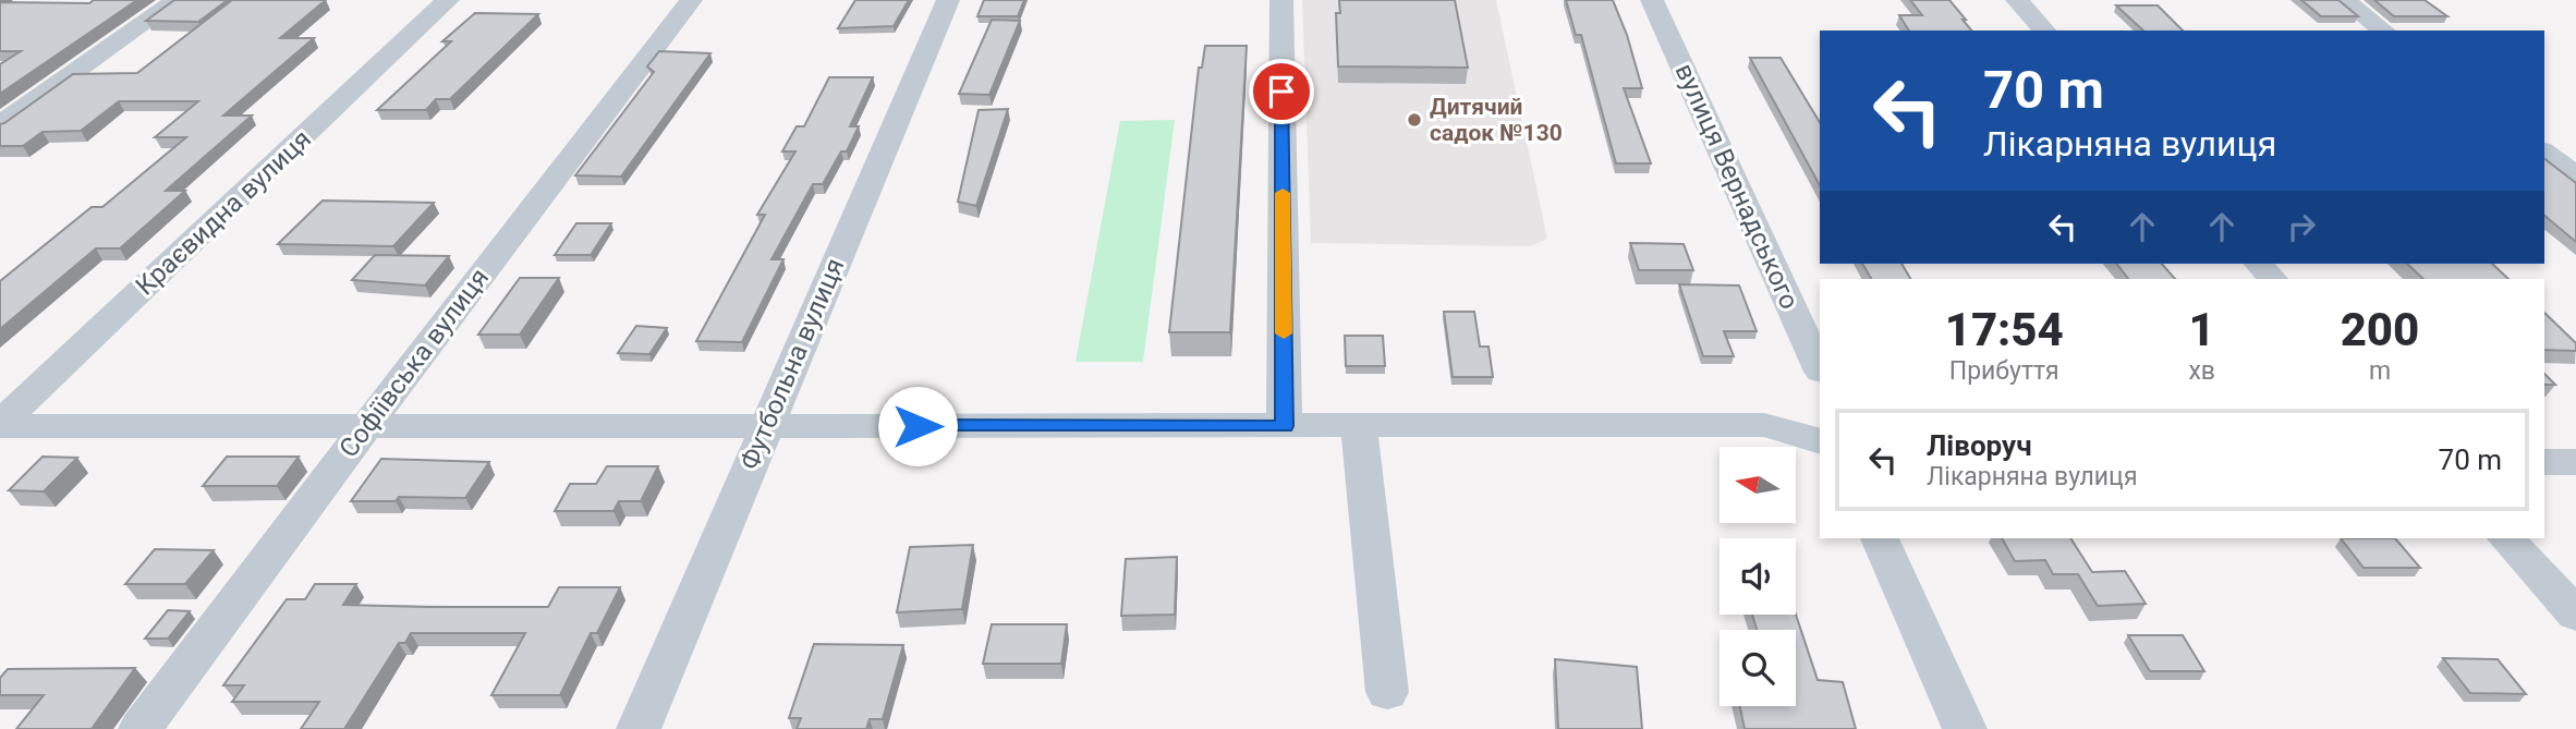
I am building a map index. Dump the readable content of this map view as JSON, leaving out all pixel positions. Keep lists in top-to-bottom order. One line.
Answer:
{"streets":{"street":["вулиця Вернадського","Краєвидна вулиця","Софіївська вулиця","Футбольна вулиця"]},"places":["Дитячий садок №130"],"north":"left","page":{"turn":["70 m","Лікарняна вулиця"],"eta":["17:54","Прибуття","1","хв","200","m"],"list":[{"name":"Ліворуч","note":"Лікарняна вулиця","value":"70 m"}]}}
